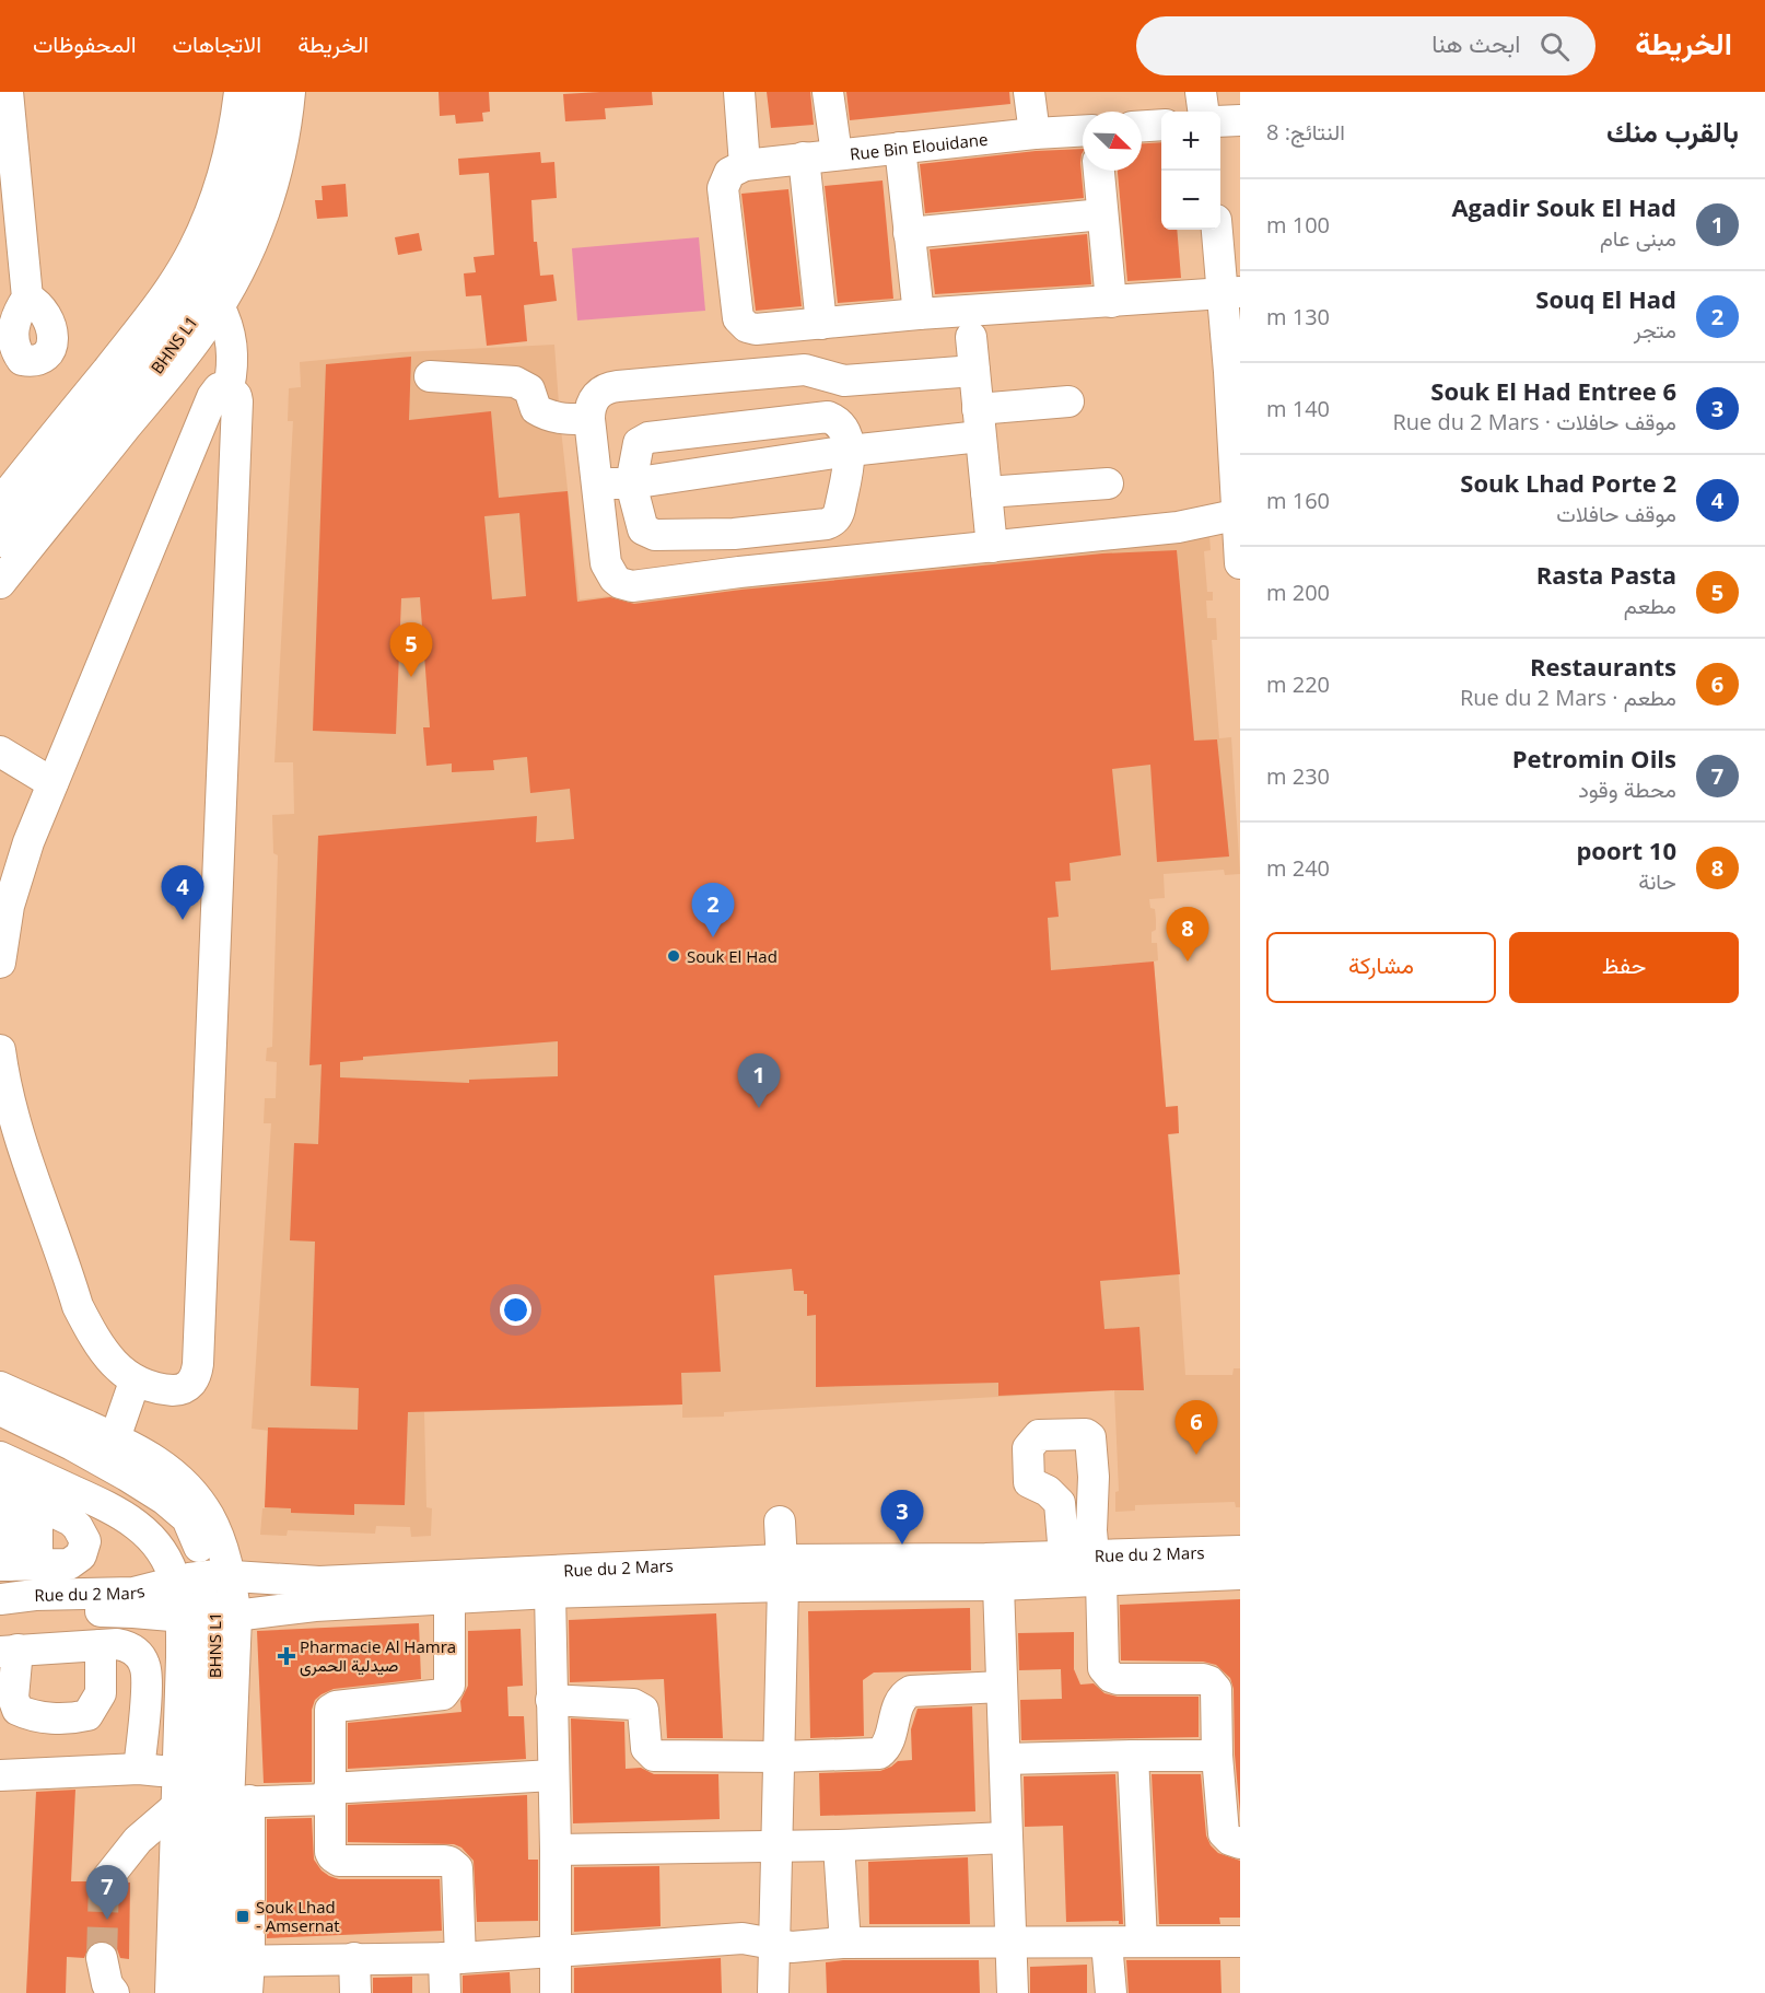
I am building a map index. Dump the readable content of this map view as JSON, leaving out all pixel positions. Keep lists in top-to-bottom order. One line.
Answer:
{"streets":{"street":["Rue Bin Elouidane","BHNS L1","Rue du 2 Mars"]},"crossings":[["BHNS L1","Rue du 2 Mars"]],"places":{"other":["Souk El Had"],"health":["Pharmacie Al Hamra صيدلية الحمرى"],"transit":["Souk Lhad - Amsernat"]},"north":"bottom right","page":{"header":"الخريطة","search":"ابحث هنا","nav":["الخريطة","الاتجاهات","المحفوظات"],"heading":["بالقرب منك","النتائج: 8"],"map_buttons":["+","−"],"list":[{"mark":"1","name":"Agadir Souk El Had","note":"مبنى عام","value":"100 m"},{"mark":"2","name":"Souq El Had","note":"متجر","value":"130 m"},{"mark":"3","name":"Souk El Had Entree 6","note":"موقف حافلات · Rue du 2 Mars","value":"140 m"},{"mark":"4","name":"Souk Lhad Porte 2","note":"موقف حافلات","value":"160 m"},{"mark":"5","name":"Rasta Pasta","note":"مطعم","value":"200 m"},{"mark":"6","name":"Restaurants","note":"مطعم · Rue du 2 Mars","value":"220 m"},{"mark":"7","name":"Petromin Oils","note":"محطة وقود","value":"230 m"},{"mark":"8","name":"poort 10","note":"حانة","value":"240 m"}],"pins":["5","4","2","8","1","6","3","7"],"buttons":["حفظ","مشاركة"]}}
